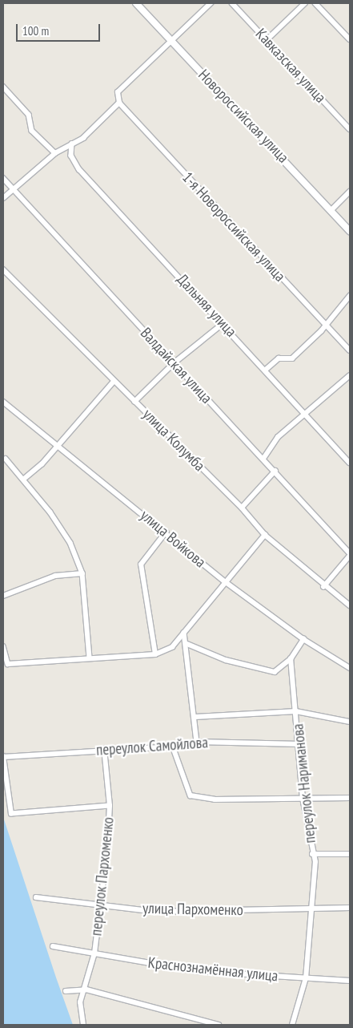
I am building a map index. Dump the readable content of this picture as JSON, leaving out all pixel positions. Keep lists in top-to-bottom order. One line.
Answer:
{"streets":{"street":["Кавказская улица","Новороссийская улица","1-я Новороссийская улица","Дальняя улица","Валдайская улица","улица Колумба","улица Войкова","переулок Самойлова","переулок Нариманова","переулок Пархоменко","улица Пархоменко","Краснознамённая улица"]},"crossings":[["переулок Самойлова","переулок Нариманова"],["переулок Самойлова","переулок Пархоменко"],["переулок Нариманова","улица Пархоменко"],["переулок Нариманова","Краснознамённая улица"],["переулок Пархоменко","улица Пархоменко"],["переулок Пархоменко","Краснознамённая улица"]],"scale_bar":"100 m"}
